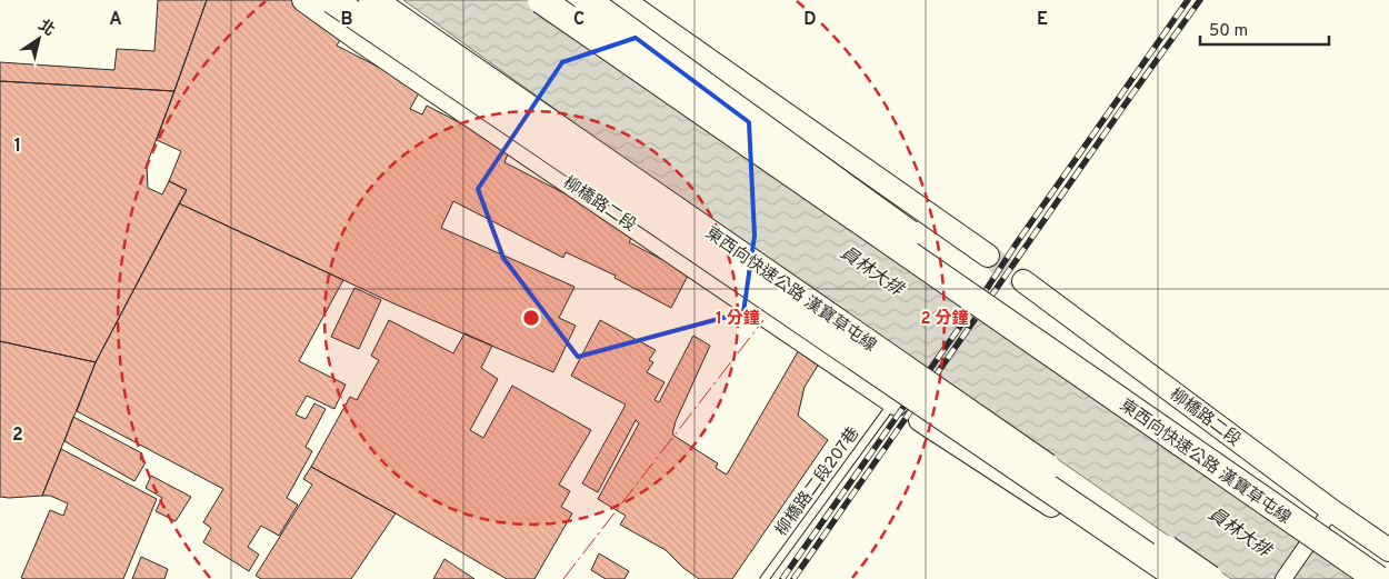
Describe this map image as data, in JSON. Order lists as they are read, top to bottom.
{
  "streets": {
    "highway": ["東西向快速公路 漢寶草屯線"],
    "main road": ["柳橋路二段"],
    "lane": ["柳橋路二段207巷"]
  },
  "crossings": [
    ["柳橋路二段", "柳橋路二段207巷"]
  ],
  "water": ["員林大排"],
  "scale_bar": "50 m",
  "north": "top right",
  "grid": {
    "columns": [
      "A",
      "B",
      "C",
      "D",
      "E"
    ],
    "rows": ["1", "2"]
  },
  "rings": ["1 分鐘", "2 分鐘"]
}
